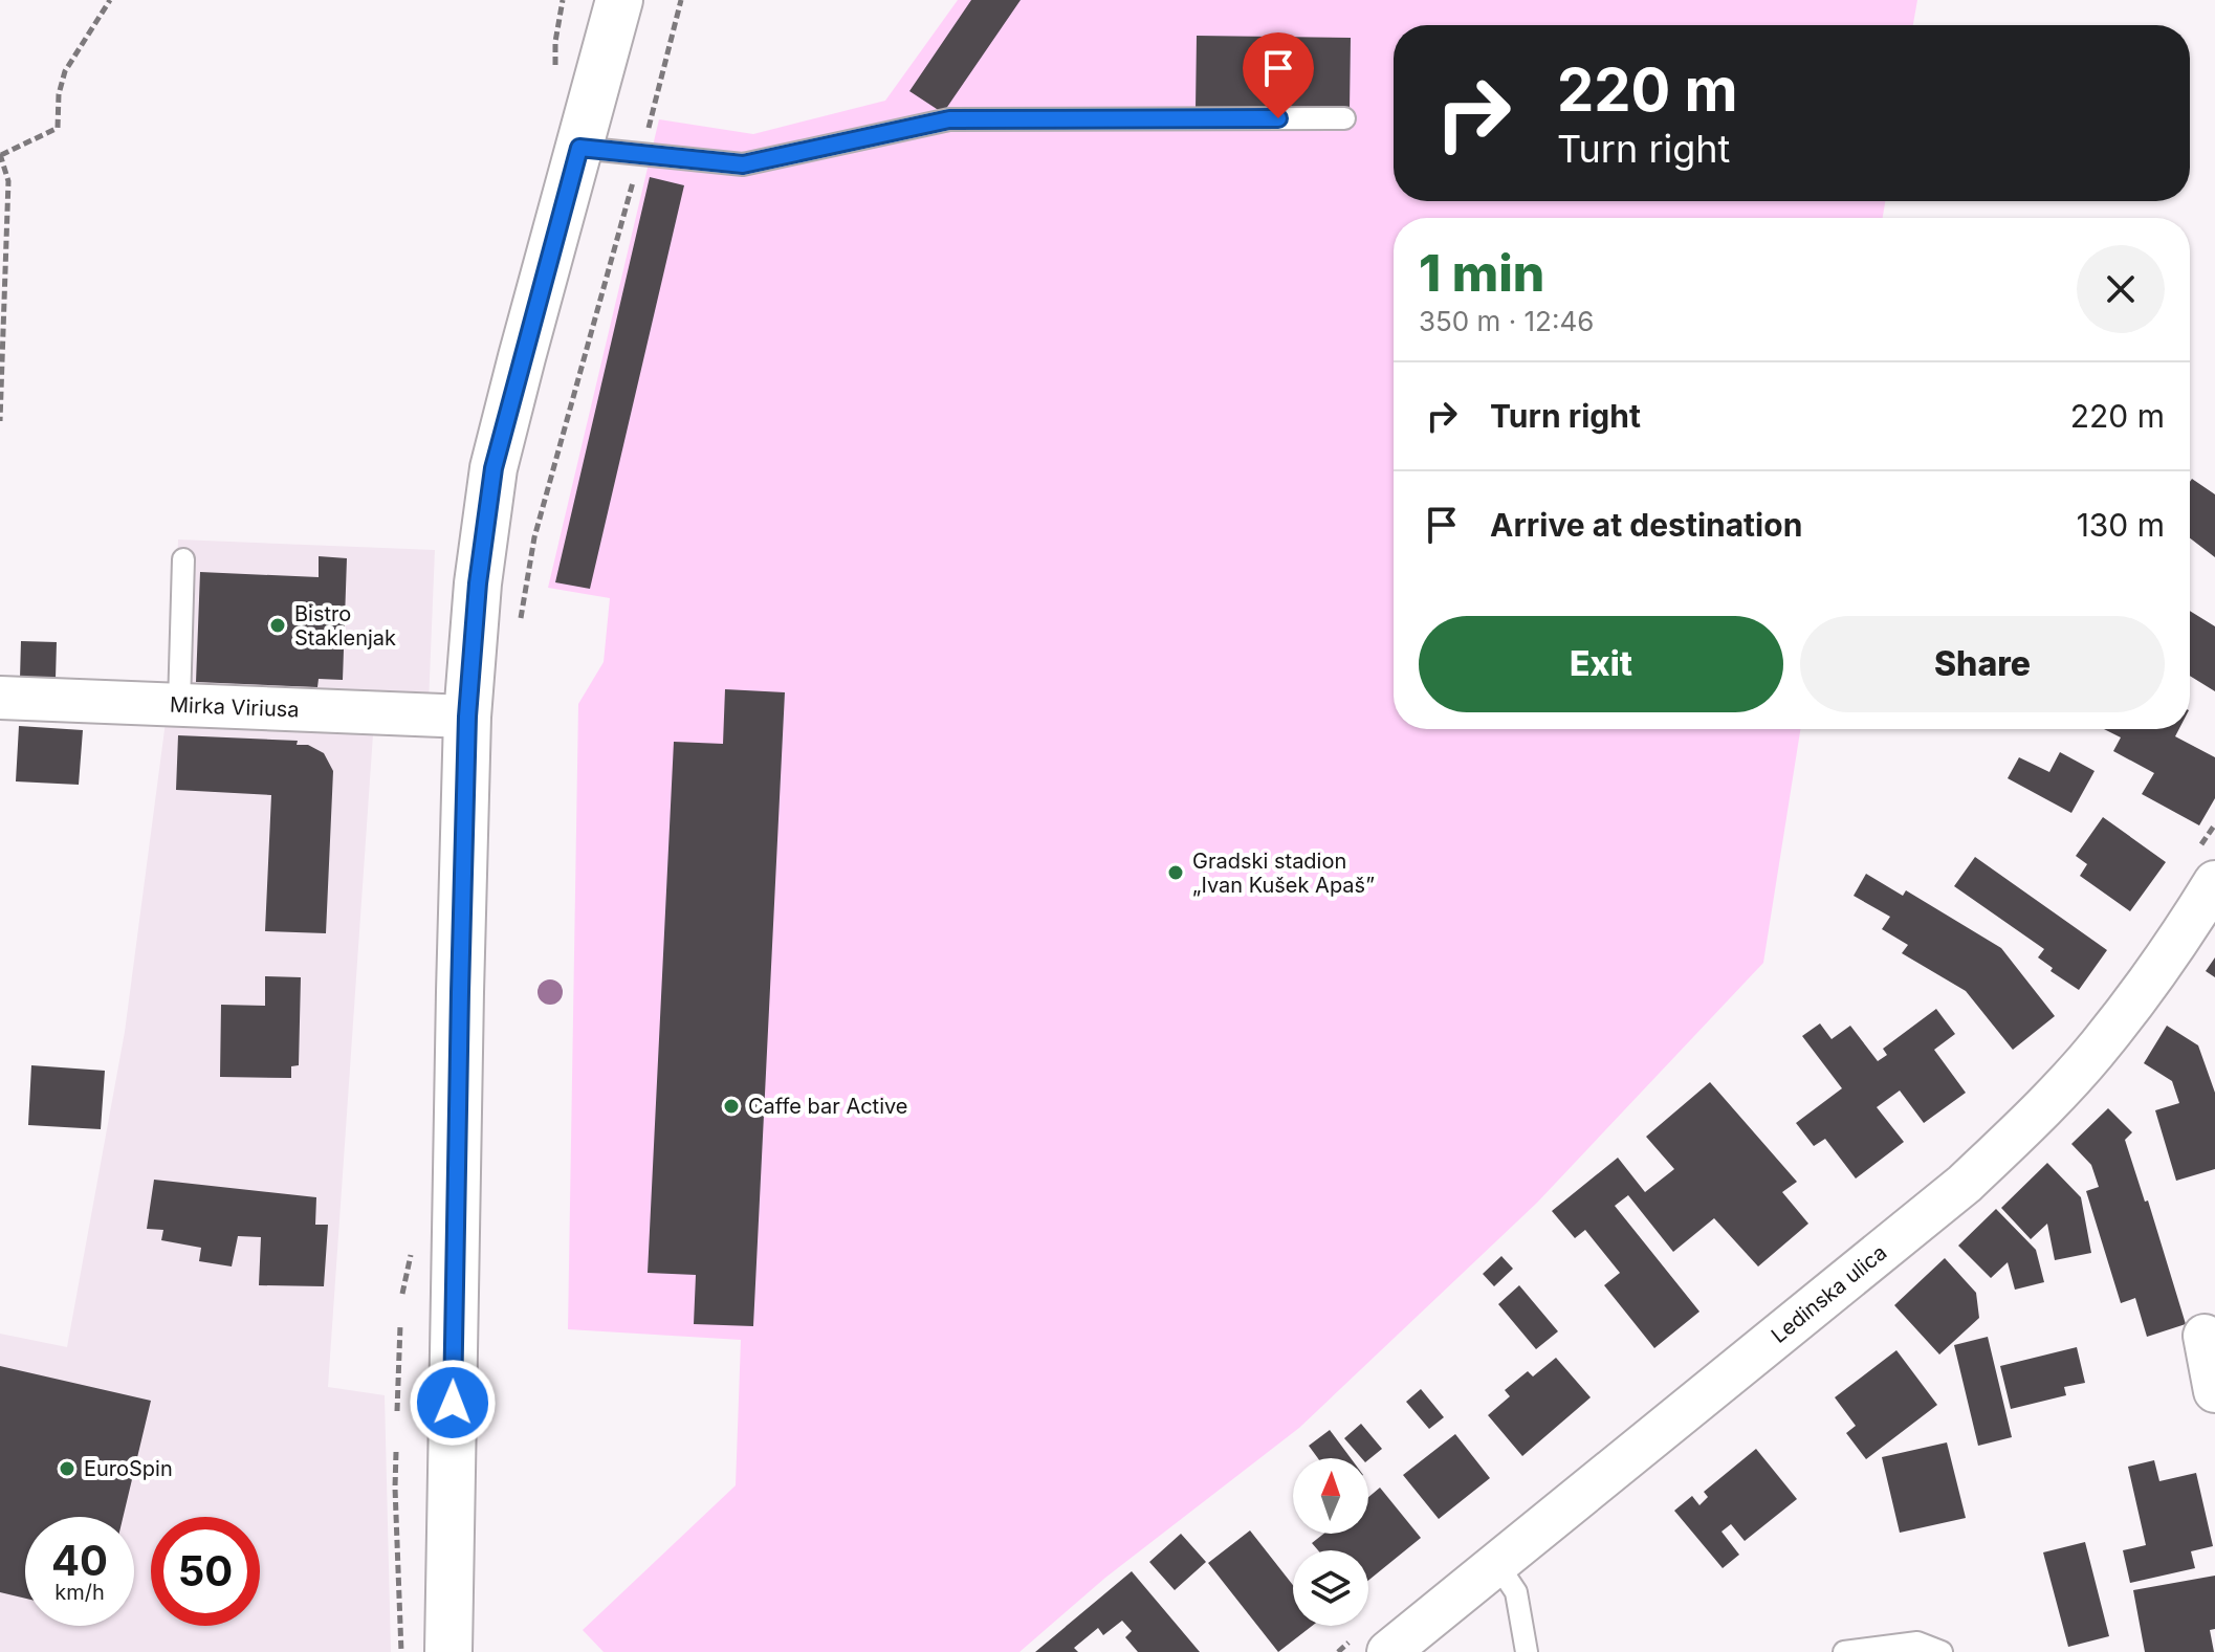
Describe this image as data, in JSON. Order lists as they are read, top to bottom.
{
  "streets": {
    "street": ["Mirka Viriusa", "Ledinska ulica"]
  },
  "places": [
    "Bistro Staklenjak",
    "Gradski stadion „Ivan Kušek Apaš”",
    "Caffe bar Active",
    "EuroSpin"
  ],
  "north": "top",
  "page": {
    "turn": ["220 m", "Turn right"],
    "heading": ["1 min", "350 m · 12:46"],
    "list": [
      {
        "name": "Turn right",
        "value": "220 m"
      },
      {
        "name": "Arrive at destination",
        "value": "130 m"
      }
    ],
    "buttons": ["Exit", "Share"],
    "speed": "40 km/h",
    "limit": "50"
  }
}
